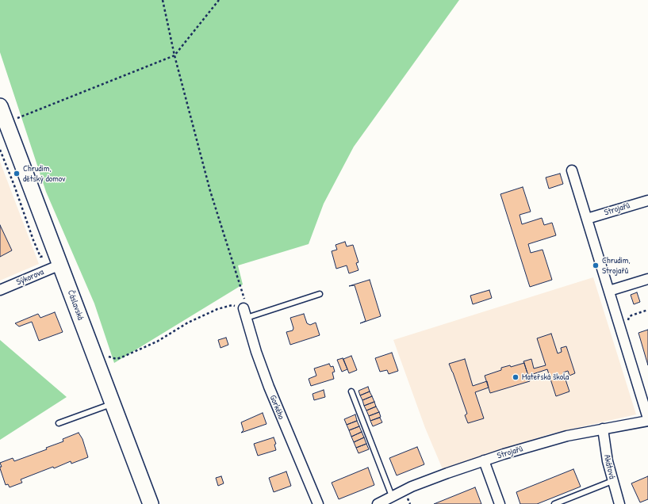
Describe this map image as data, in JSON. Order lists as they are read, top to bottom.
{
  "streets": {
    "main road": ["Čáslavská"],
    "street": [
      "Strojařů",
      "Sýkorova",
      "Gorkého",
      "Akátová"
    ]
  },
  "crossings": [
    ["Strojařů", "Akátová"],
    ["Sýkorova", "Čáslavská"]
  ],
  "places": ["Chrudim, dětský domov", "Chrudim, Strojařů", "Mateřská škola"]
}
